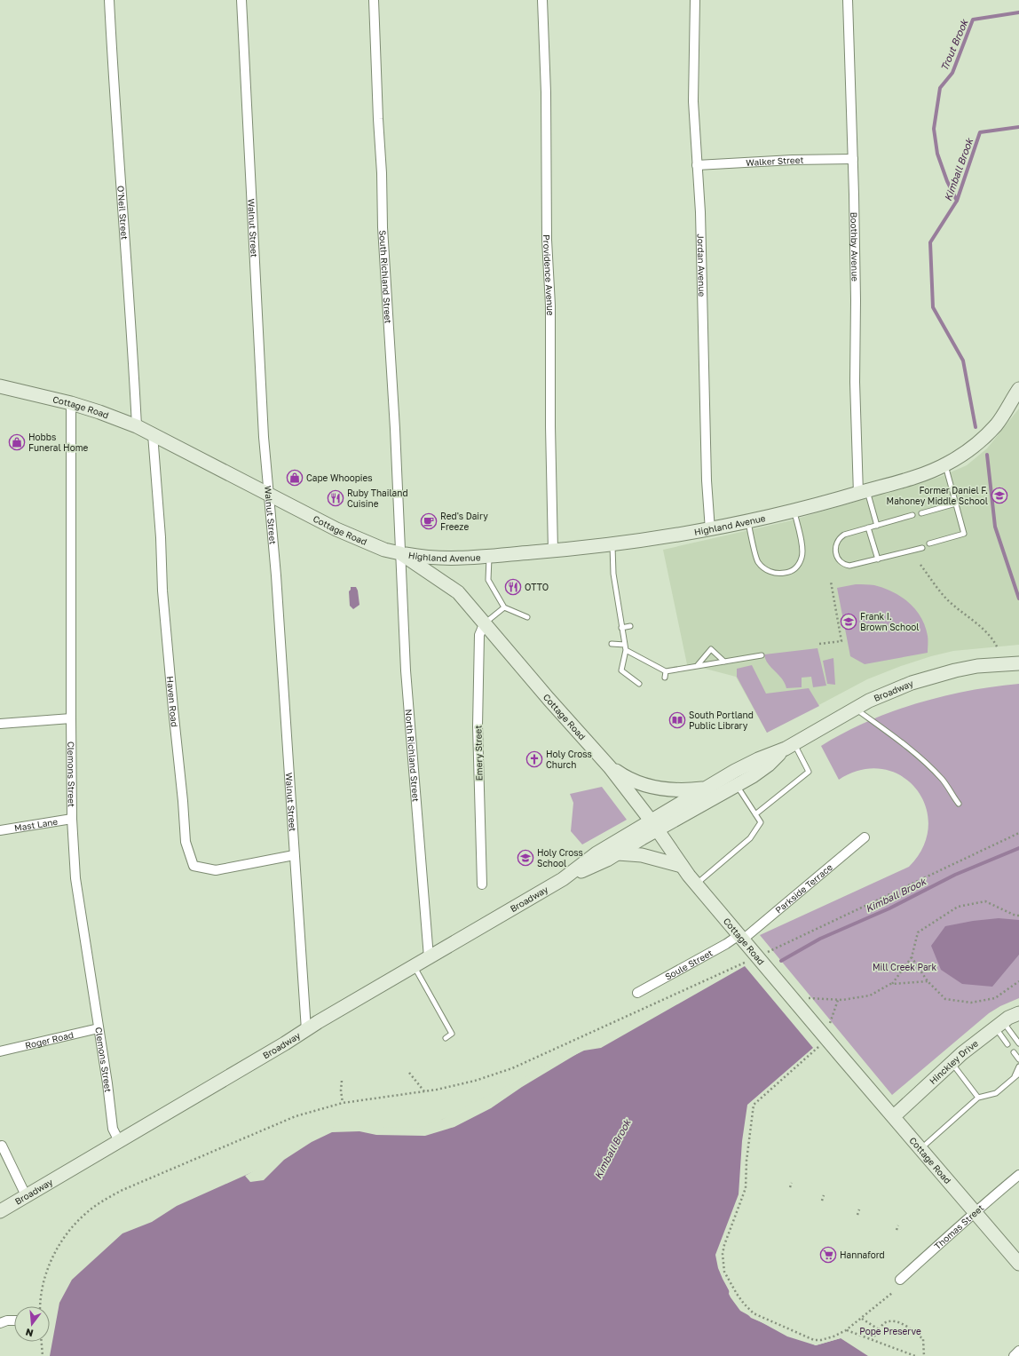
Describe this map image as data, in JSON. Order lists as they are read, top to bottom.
{
  "streets": {
    "street": [
      "Walker Street",
      "O'Neil Street",
      "Walnut Street",
      "Boothby Avenue",
      "Jordan Avenue",
      "Providence Avenue",
      "South Richland Street",
      "Cottage Road",
      "Highland Avenue",
      "Broadway",
      "Haven Road",
      "Emery Street",
      "North Richland Street",
      "Clemons Street",
      "Mast Lane",
      "Parkside Terrace",
      "Soule Street",
      "Roger Road",
      "Hinckley Drive",
      "Thomas Street"
    ]
  },
  "crossings": [
    ["Walker Street", "Boothby Avenue"],
    ["Walker Street", "Jordan Avenue"],
    ["O'Neil Street", "Cottage Road"],
    ["Walnut Street", "Cottage Road"],
    ["Walnut Street", "Broadway"],
    ["Walnut Street", "Haven Road"],
    ["Boothby Avenue", "Highland Avenue"],
    ["Jordan Avenue", "Highland Avenue"],
    ["Providence Avenue", "Highland Avenue"],
    ["South Richland Street", "Cottage Road"],
    ["South Richland Street", "Highland Avenue"],
    ["South Richland Street", "North Richland Street"],
    ["Cottage Road", "Highland Avenue"],
    ["Cottage Road", "Broadway"],
    ["Cottage Road", "Haven Road"],
    ["Cottage Road", "Emery Street"],
    ["Cottage Road", "North Richland Street"],
    ["Cottage Road", "Clemons Street"],
    ["Cottage Road", "Parkside Terrace"],
    ["Cottage Road", "Soule Street"],
    ["Cottage Road", "Hinckley Drive"],
    ["Cottage Road", "Thomas Street"],
    ["Highland Avenue", "North Richland Street"],
    ["Broadway", "North Richland Street"],
    ["Broadway", "Clemons Street"],
    ["Clemons Street", "Mast Lane"],
    ["Clemons Street", "Roger Road"],
    ["Parkside Terrace", "Soule Street"]
  ],
  "water": ["Trout Brook", "Kimball Brook"],
  "parks": ["Mill Creek Park", "Pope Preserve"],
  "places": {
    "shop": ["Hobbs Funeral Home", "Cape Whoopies"],
    "school or university": ["Former Daniel F. Mahoney Middle School", "Frank I. Brown School", "Holy Cross School"],
    "restaurant": ["Ruby Thailand Cuisine", "OTTO"],
    "cafe": ["Red's Dairy Freeze"],
    "library": ["South Portland Public Library"],
    "church": ["Holy Cross Church"],
    "supermarket": ["Hannaford"]
  },
  "north": "bottom"
}
